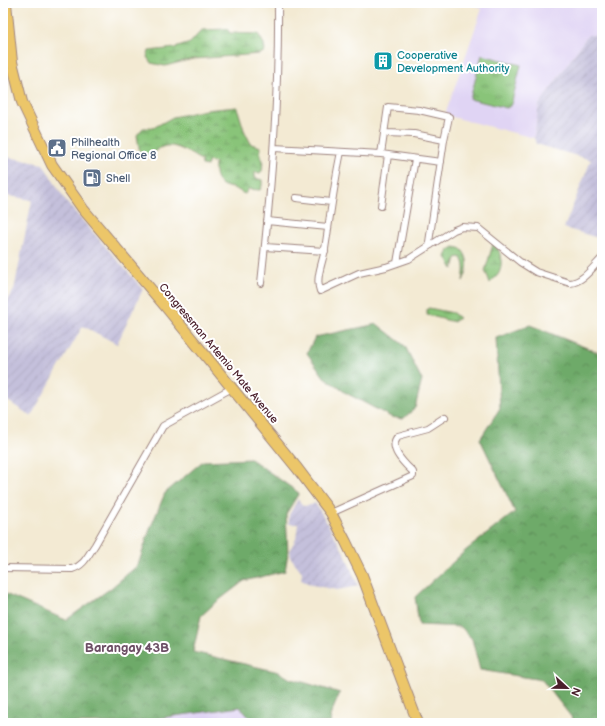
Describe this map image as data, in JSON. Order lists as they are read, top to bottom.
{
  "streets": {
    "main road": ["Congressman Artemio Mate Avenue"]
  },
  "districts": ["Barangay 43B"],
  "places": {
    "building": ["Cooperative Development Authority"],
    "public building": ["Philhealth Regional Office 8"],
    "fuel station": ["Shell"]
  },
  "north": "right"
}
